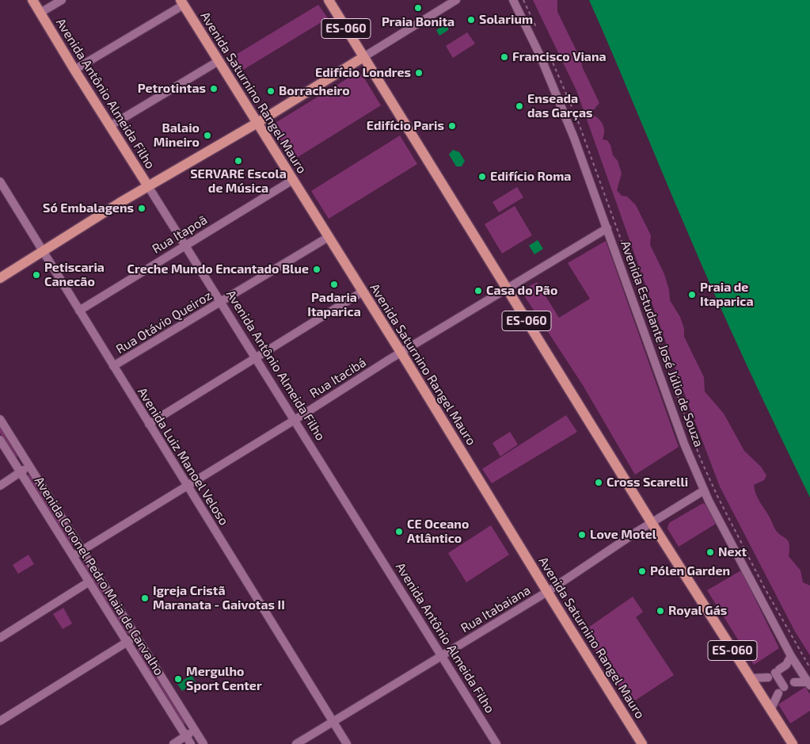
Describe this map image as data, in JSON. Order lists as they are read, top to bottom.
{
  "streets": {
    "main road": ["ES-060", "Avenida Saturnino Rangel Mauro", "Avenida Antônio Almeida Filho"],
    "street": [
      "Rua Itapoã",
      "Rua Otávio Queiroz",
      "Avenida Estudante José Júlio de Souza",
      "Rua Itacibá",
      "Avenida Luiz Manoel Veloso",
      "Avenida Coronel Pedro Maia de Carvalho",
      "Rua Itabaiana"
    ]
  },
  "crossings": [
    ["ES-060", "Rua Itacibá"],
    ["ES-060", "Rua Itabaiana"],
    ["Avenida Saturnino Rangel Mauro", "Rua Itapoã"],
    ["Avenida Saturnino Rangel Mauro", "Rua Otávio Queiroz"],
    ["Avenida Saturnino Rangel Mauro", "Rua Itacibá"],
    ["Avenida Saturnino Rangel Mauro", "Rua Itabaiana"],
    ["Avenida Antônio Almeida Filho", "Rua Itapoã"],
    ["Avenida Antônio Almeida Filho", "Rua Otávio Queiroz"],
    ["Avenida Antônio Almeida Filho", "Rua Itacibá"],
    ["Avenida Antônio Almeida Filho", "Rua Itabaiana"],
    ["Rua Itapoã", "Avenida Luiz Manoel Veloso"],
    ["Rua Otávio Queiroz", "Avenida Luiz Manoel Veloso"],
    ["Avenida Estudante José Júlio de Souza", "Rua Itacibá"],
    ["Avenida Estudante José Júlio de Souza", "Rua Itabaiana"],
    ["Rua Itacibá", "Avenida Luiz Manoel Veloso"],
    ["Rua Itacibá", "Avenida Coronel Pedro Maia de Carvalho"],
    ["Avenida Luiz Manoel Veloso", "Rua Itabaiana"]
  ],
  "places": [
    "Praia Bonita",
    "Solarium",
    "Francisco Viana",
    "Edifício Londres",
    "Petrotintas",
    "Borracheiro",
    "Enseada das Garças",
    "Edifício Paris",
    "Balaio Mineiro",
    "SERVARE Escola de Música",
    "Edifício Roma",
    "Só Embalagens",
    "Creche Mundo Encantado Blue",
    "Petiscaria Canecão",
    "Padaria Itaparica",
    "Casa do Pão",
    "Praia de Itaparica",
    "Cross Scarelli",
    "CE Oceano Atlântico",
    "Love Motel",
    "Next",
    "Pólen Garden",
    "Igreja Cristã Maranata - Gaivotas II",
    "Royal Gás",
    "Mergulho Sport Center"
  ]
}
